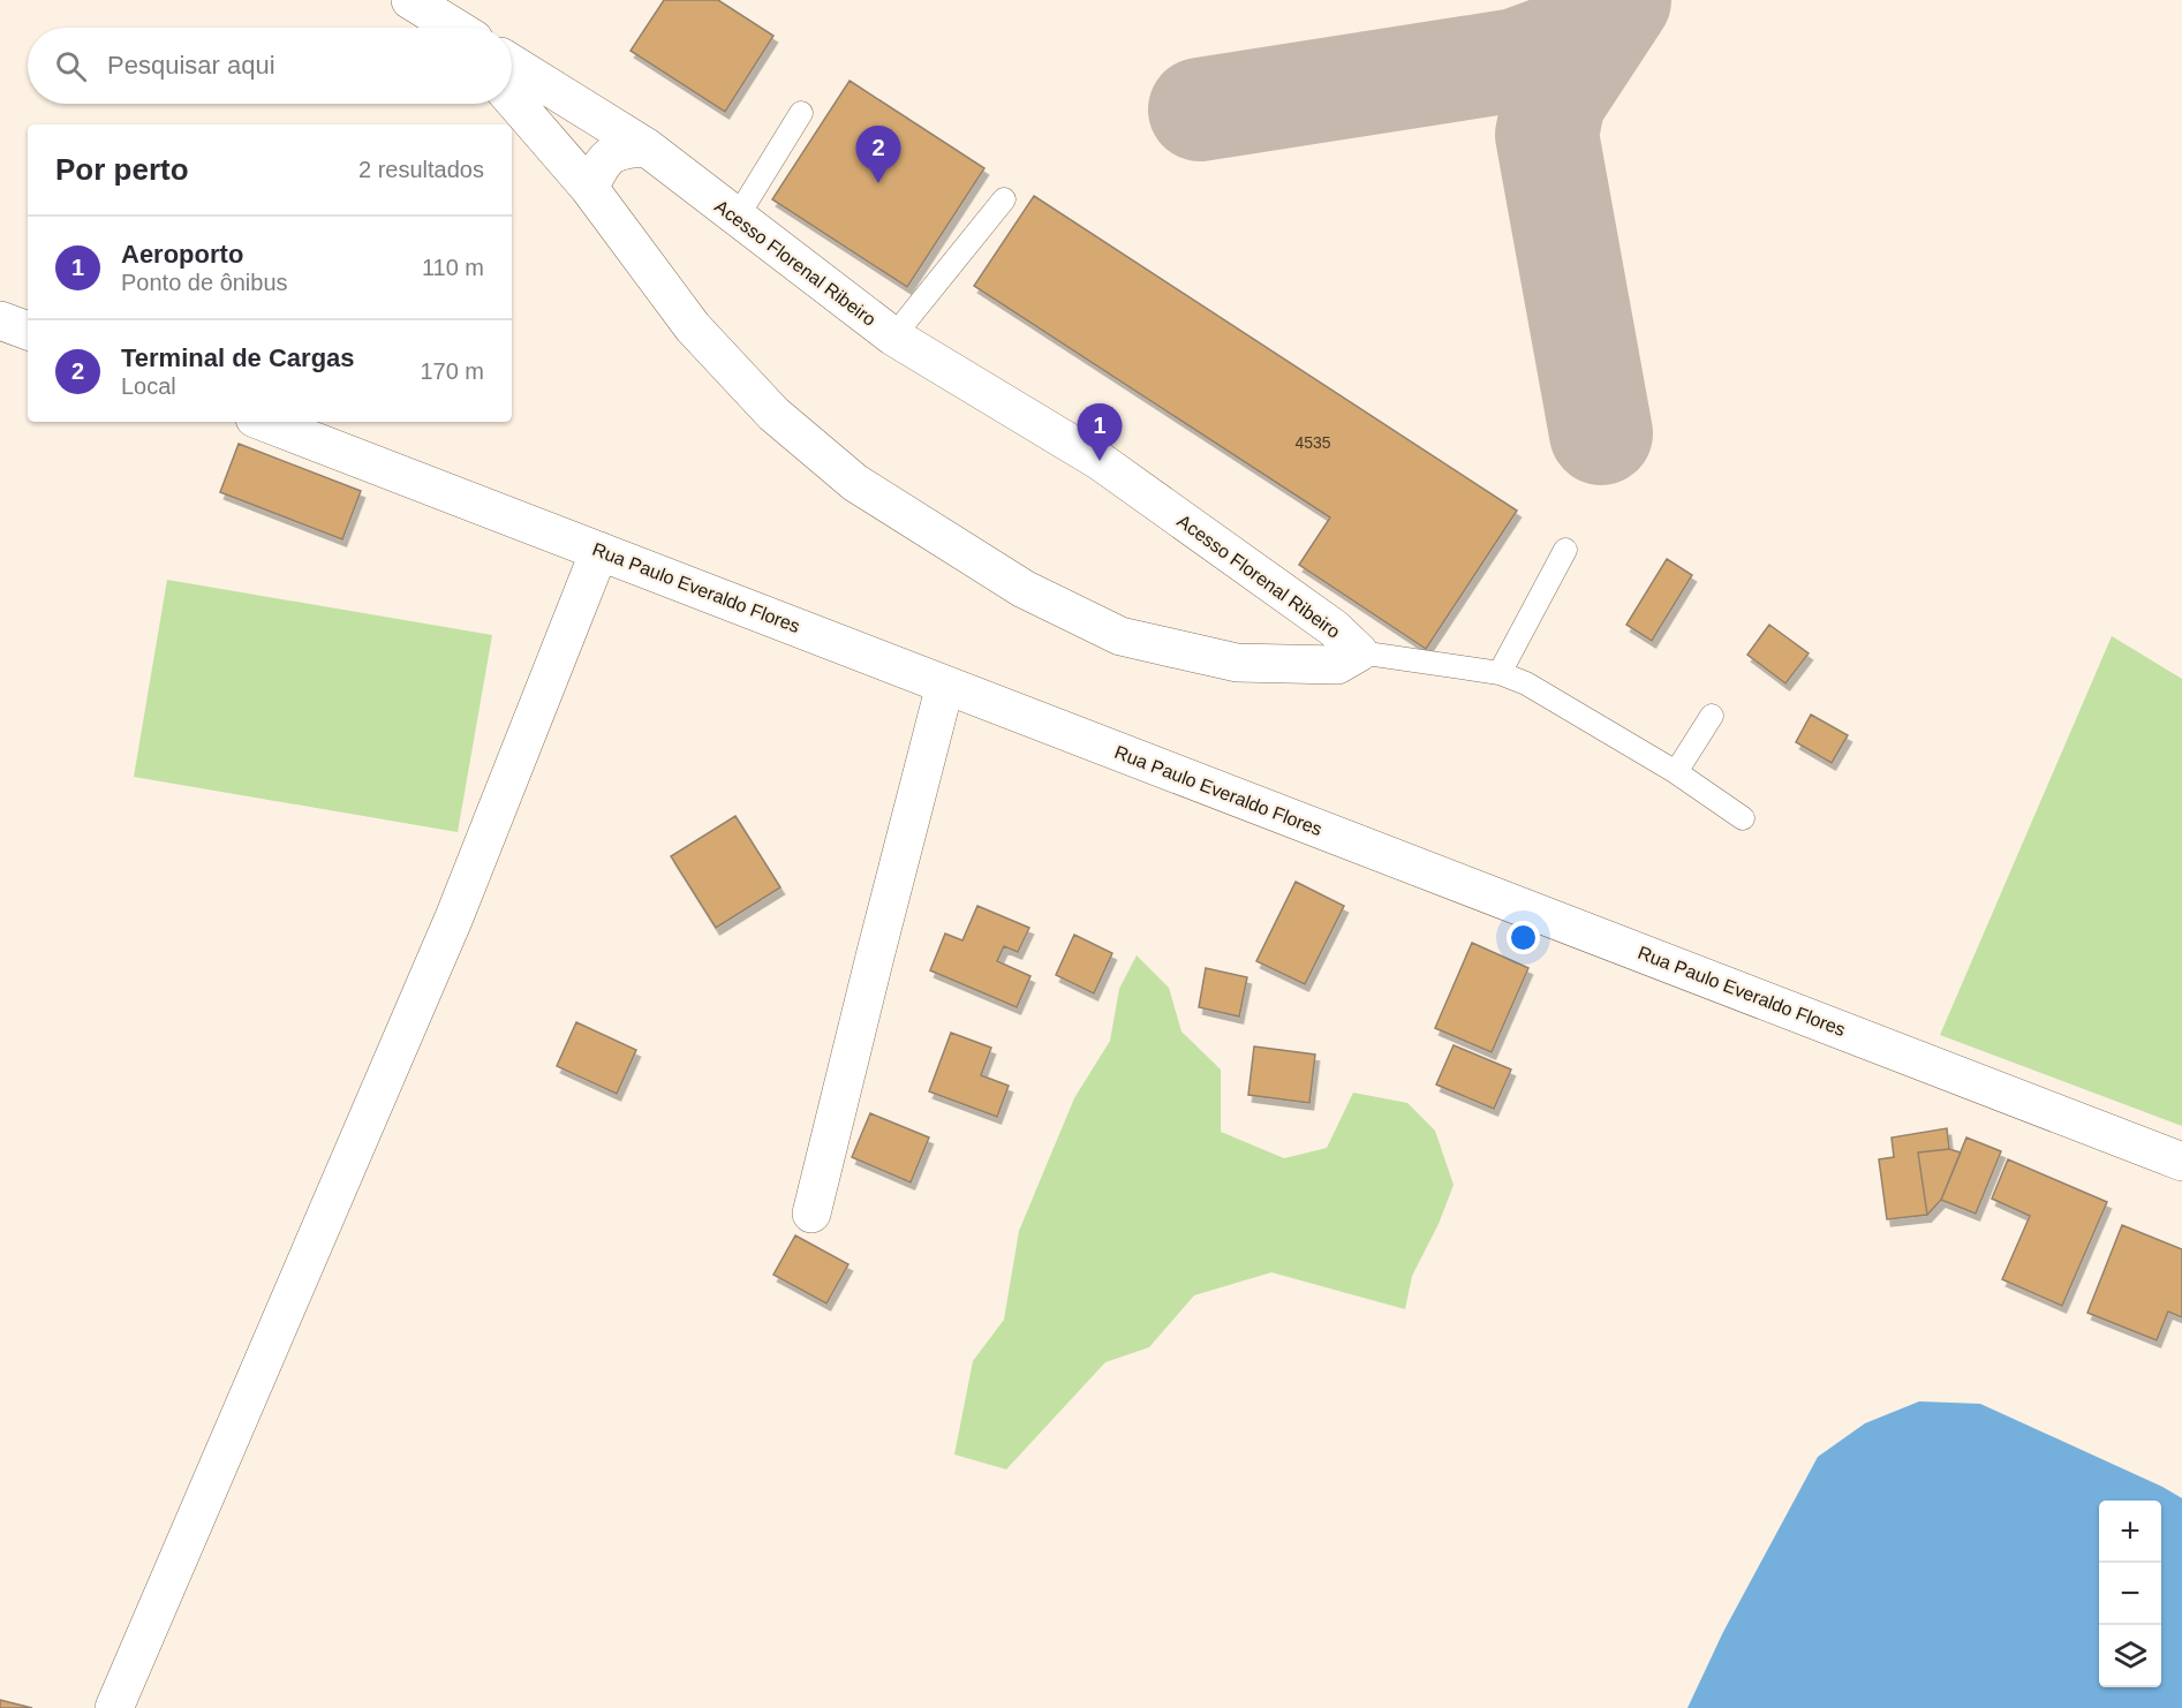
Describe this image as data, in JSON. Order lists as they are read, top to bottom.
{
  "streets": {
    "street": ["Acesso Florenal Ribeiro", "Rua Paulo Everaldo Flores"]
  },
  "house_numbers": ["4535"],
  "page": {
    "search": "Pesquisar aqui",
    "heading": ["Por perto", "2 resultados"],
    "pins": ["2", "1"],
    "list": [
      {
        "mark": "1",
        "name": "Aeroporto",
        "note": "Ponto de ônibus",
        "value": "110 m"
      },
      {
        "mark": "2",
        "name": "Terminal de Cargas",
        "note": "Local",
        "value": "170 m"
      }
    ],
    "map_buttons": ["+", "−"]
  }
}
